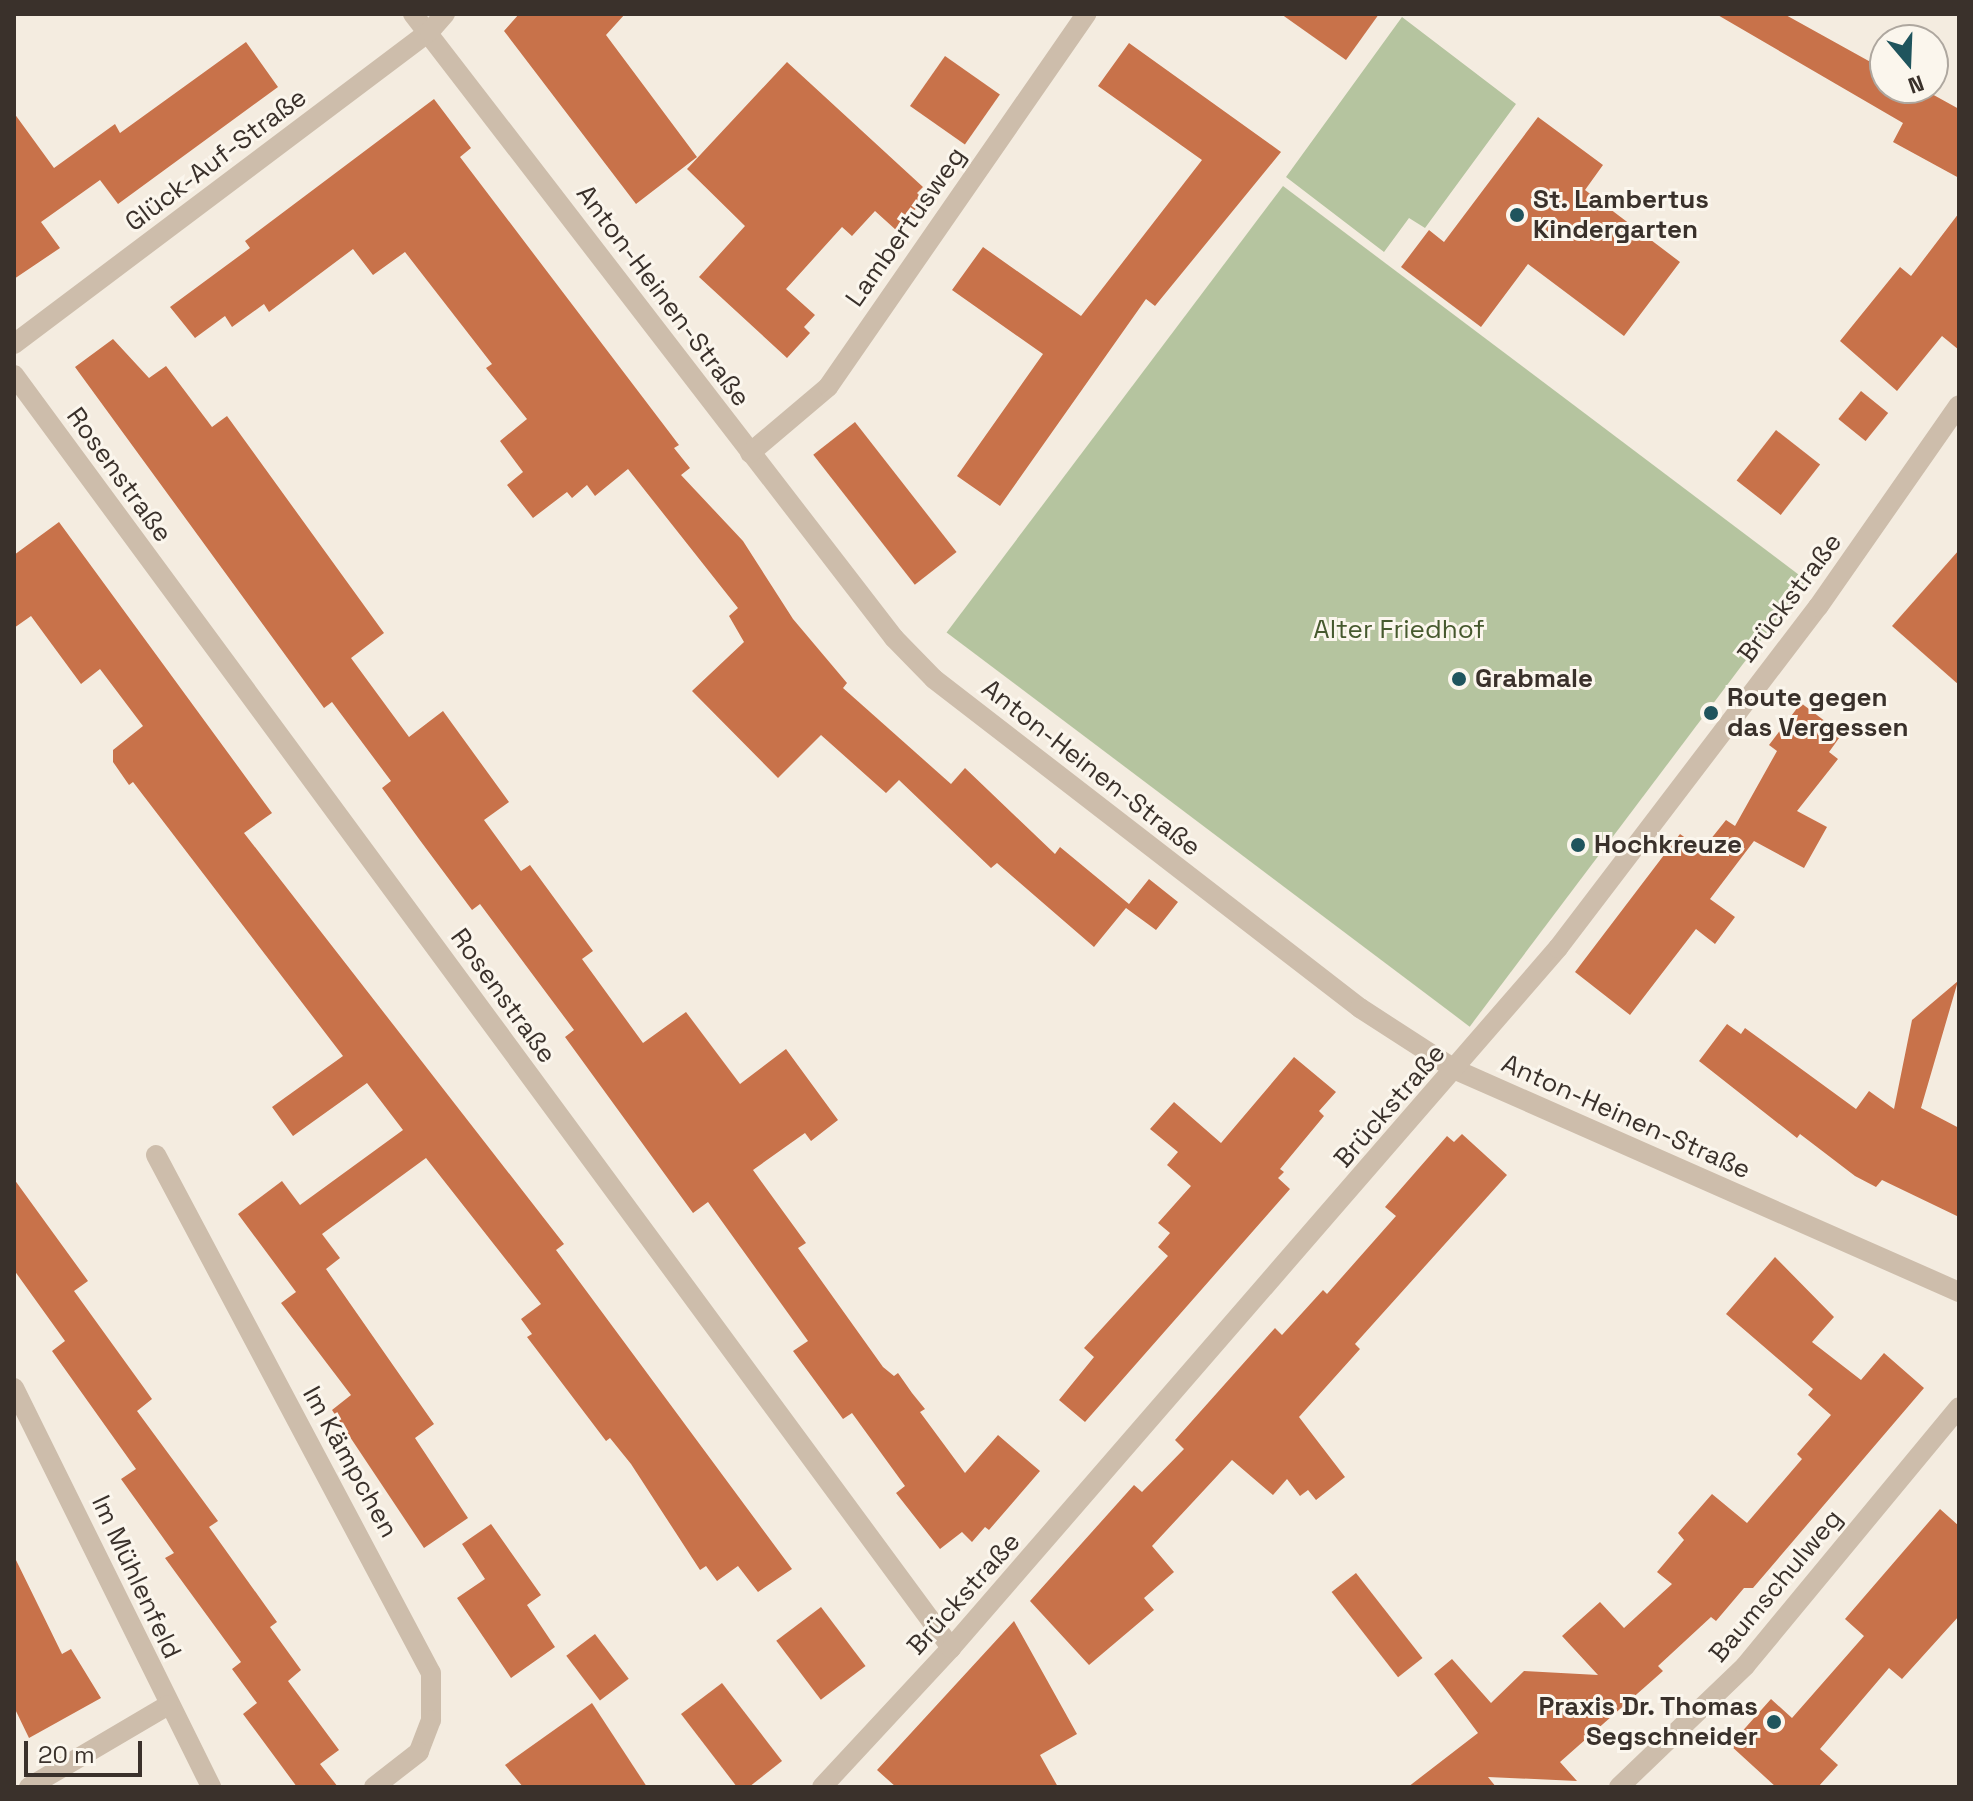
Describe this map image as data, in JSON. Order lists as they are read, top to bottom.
{
  "streets": {
    "street": [
      "Glück-Auf-Straße",
      "Lambertusweg",
      "Anton-Heinen-Straße",
      "Rosenstraße",
      "Brückstraße",
      "Im Kämpchen",
      "Im Mühlenfeld",
      "Baumschulweg"
    ]
  },
  "crossings": [
    ["Glück-Auf-Straße", "Anton-Heinen-Straße"],
    ["Lambertusweg", "Anton-Heinen-Straße"],
    ["Anton-Heinen-Straße", "Brückstraße"],
    ["Rosenstraße", "Brückstraße"]
  ],
  "parks": ["Alter Friedhof"],
  "places": [
    "St. Lambertus Kindergarten",
    "Grabmale",
    "Route gegen das Vergessen",
    "Hochkreuze",
    "Praxis Dr. Thomas Segschneider"
  ],
  "scale_bar": "20 m",
  "north": "bottom"
}
